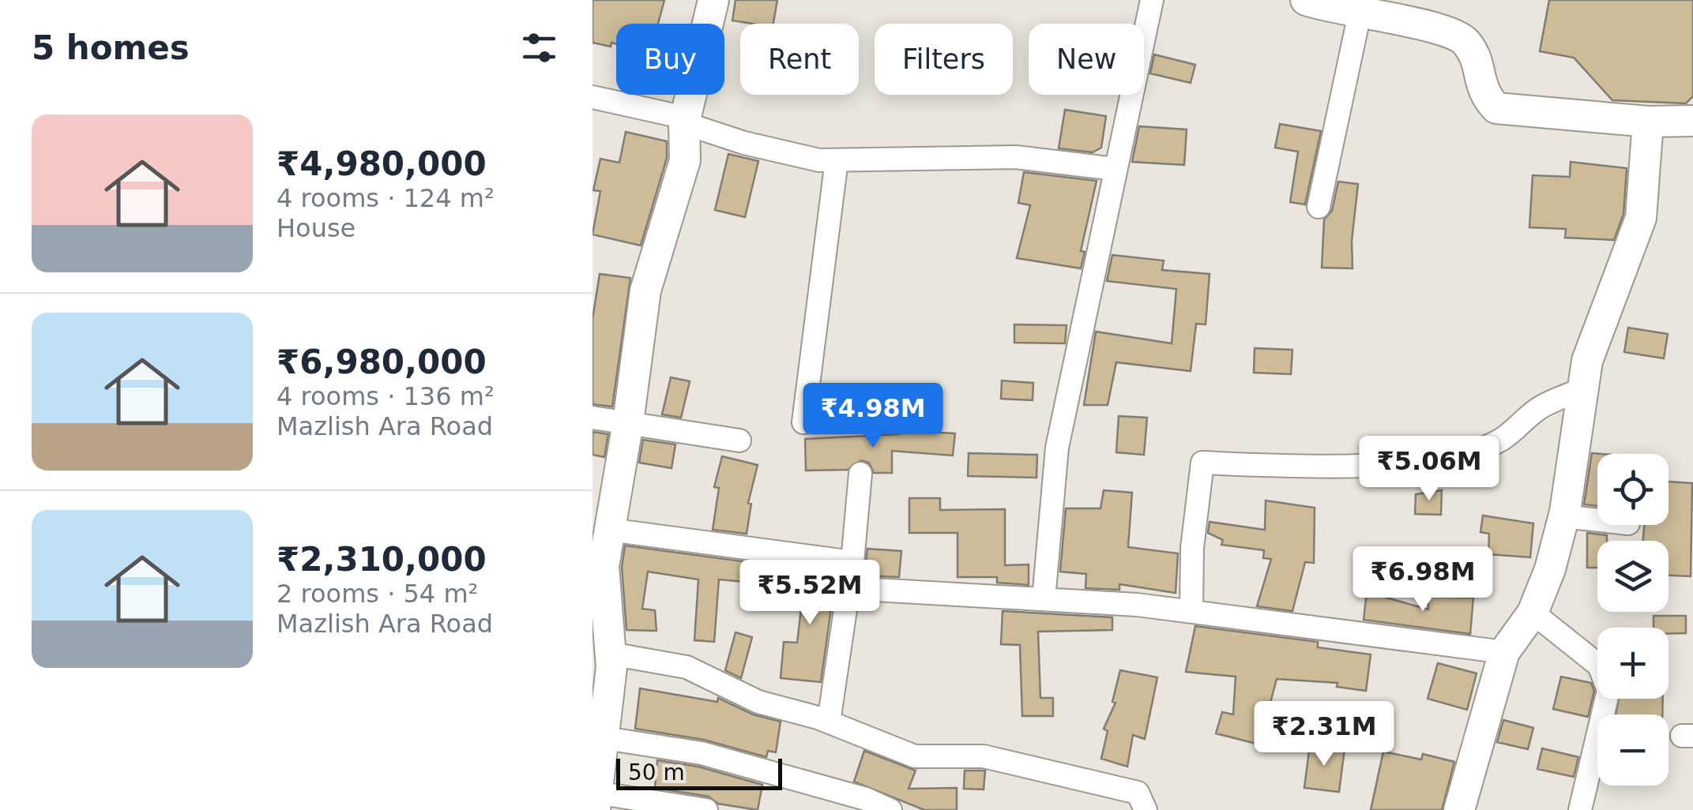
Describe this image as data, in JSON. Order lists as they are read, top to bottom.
{
  "scale_bar": "50 m",
  "page": {
    "heading": "5 homes",
    "chip": [
      "Buy",
      "Rent",
      "Filters",
      "New"
    ],
    "list": [
      {
        "name": "₹4,980,000",
        "note": "4 rooms · 124 m² · House"
      },
      {
        "name": "₹6,980,000",
        "note": "4 rooms · 136 m² · Mazlish Ara Road"
      },
      {
        "name": "₹2,310,000",
        "note": "2 rooms · 54 m² · Mazlish Ara Road"
      }
    ],
    "price": [
      "₹4.98M",
      "₹5.06M",
      "₹6.98M",
      "₹5.52M",
      "₹2.31M"
    ],
    "map_buttons": ["+", "−"],
    "scale": "50 m"
  }
}
